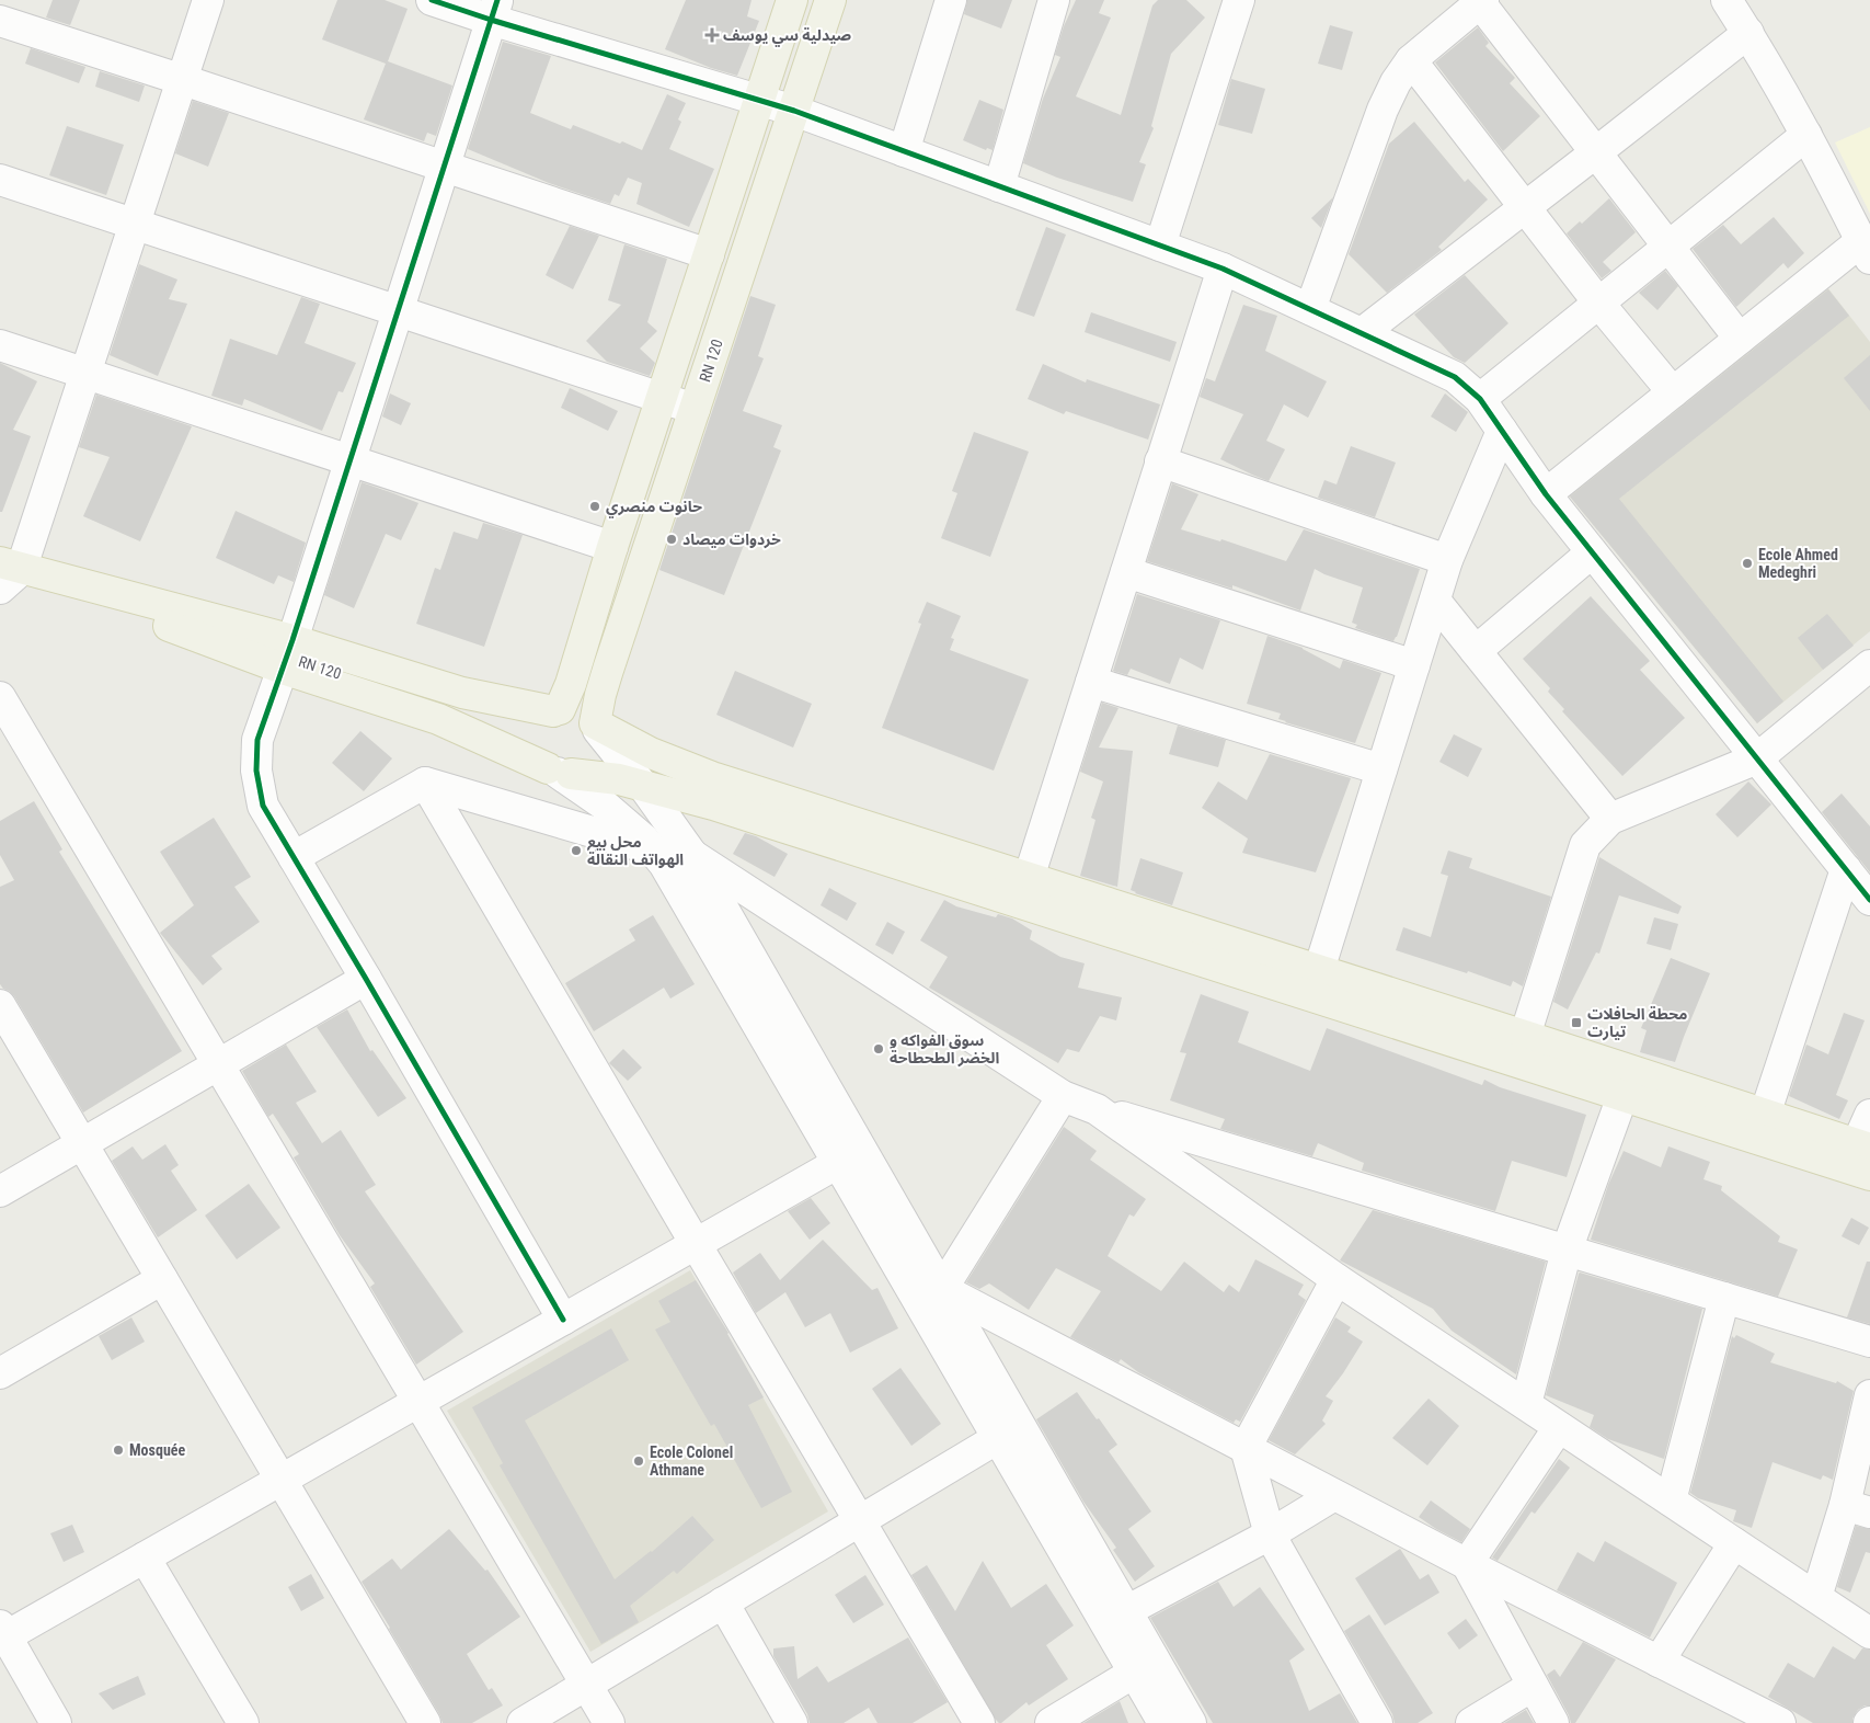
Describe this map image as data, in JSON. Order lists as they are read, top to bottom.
{
  "streets": {
    "main road": ["RN 120"]
  },
  "places": {
    "health": ["صيدلية سي يوسف"],
    "other": [
      "حانوت منصري",
      "خردوات ميصاد",
      "Ecole Ahmed Medeghri",
      "محل بيع الهواتف النقالة",
      "سوق الفواكه و الخضر الطحطاحة",
      "Mosquée",
      "Ecole Colonel Athmane"
    ],
    "transit": ["محطة الحافلات تيارت"]
  }
}
